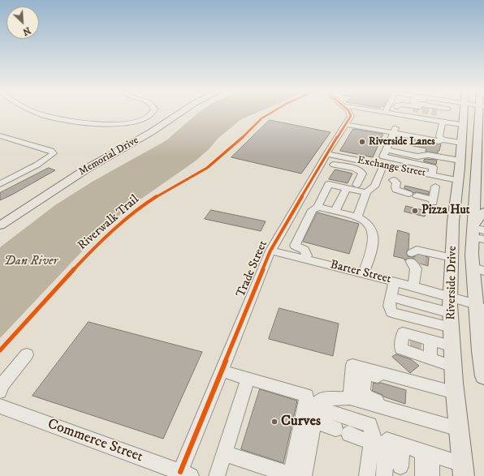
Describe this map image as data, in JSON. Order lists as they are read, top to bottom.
{
  "streets": {
    "main road": ["Memorial Drive", "Riverside Drive"],
    "street": [
      "Exchange Street",
      "Trade Street",
      "Barter Street",
      "Commerce Street"
    ],
    "cycle path": ["Riverwalk Trail"]
  },
  "crossings": [
    ["Exchange Street", "Trade Street"],
    ["Exchange Street", "Riverside Drive"],
    ["Trade Street", "Barter Street"],
    ["Trade Street", "Commerce Street"],
    ["Barter Street", "Riverside Drive"]
  ],
  "water": ["Dan River"],
  "places": ["Riverside Lanes", "Pizza Hut", "Curves"],
  "north": "bottom right"
}
